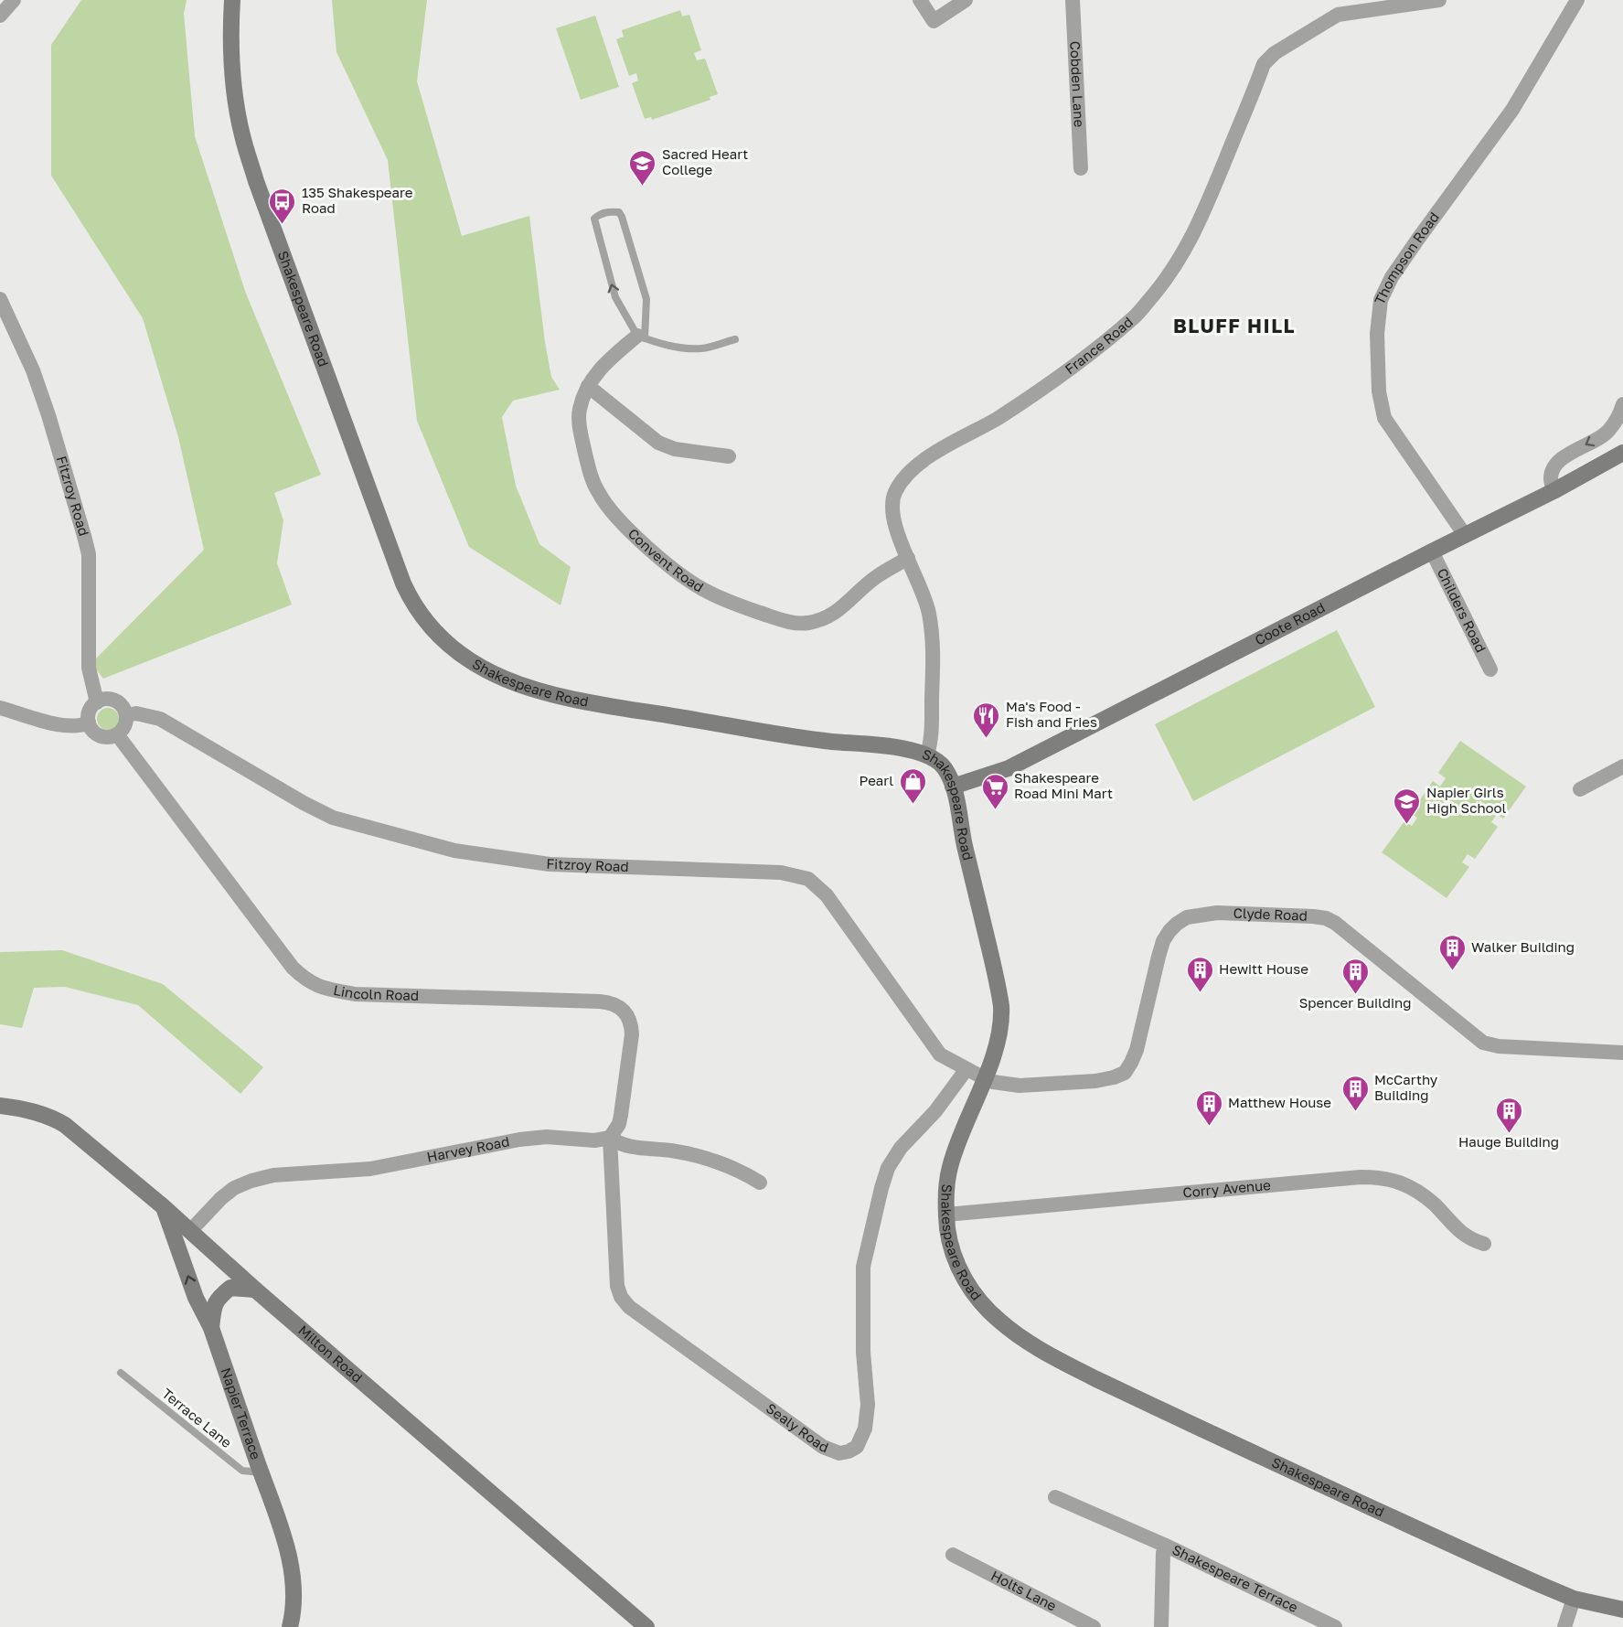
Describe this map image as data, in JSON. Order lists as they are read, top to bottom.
{
  "streets": {
    "street": [
      "Cobden Lane",
      "Thompson Road",
      "Shakespeare Road",
      "France Road",
      "Fitzroy Road",
      "Convent Road",
      "Childers Road",
      "Coote Road",
      "Clyde Road",
      "Lincoln Road",
      "Harvey Road",
      "Corry Avenue",
      "Milton Road",
      "Napier Terrace",
      "Sealy Road",
      "Shakespeare Terrace",
      "Holts Lane"
    ],
    "lane": ["Terrace Lane"]
  },
  "crossings": [
    ["Thompson Road", "Coote Road"],
    ["Shakespeare Road", "France Road"],
    ["Shakespeare Road", "Fitzroy Road"],
    ["Shakespeare Road", "Coote Road"],
    ["Shakespeare Road", "Clyde Road"],
    ["Shakespeare Road", "Corry Avenue"],
    ["France Road", "Convent Road"],
    ["Fitzroy Road", "Clyde Road"],
    ["Fitzroy Road", "Lincoln Road"],
    ["Fitzroy Road", "Sealy Road"],
    ["Childers Road", "Coote Road"],
    ["Lincoln Road", "Harvey Road"],
    ["Lincoln Road", "Sealy Road"],
    ["Harvey Road", "Milton Road"],
    ["Harvey Road", "Sealy Road"],
    ["Milton Road", "Napier Terrace"],
    ["Napier Terrace", "Terrace Lane"]
  ],
  "districts": ["BLUFF HILL"],
  "places": {
    "school or university": ["Sacred Heart College", "Napier Girls High School"],
    "bus stop": ["135 Shakespeare Road"],
    "restaurant": ["Ma's Food - Fish and Fries"],
    "shop": ["Pearl"],
    "supermarket": ["Shakespeare Road Mini Mart"],
    "building": [
      "Walker Building",
      "Hewitt House",
      "Spencer Building",
      "McCarthy Building",
      "Matthew House",
      "Hauge Building"
    ]
  }
}
